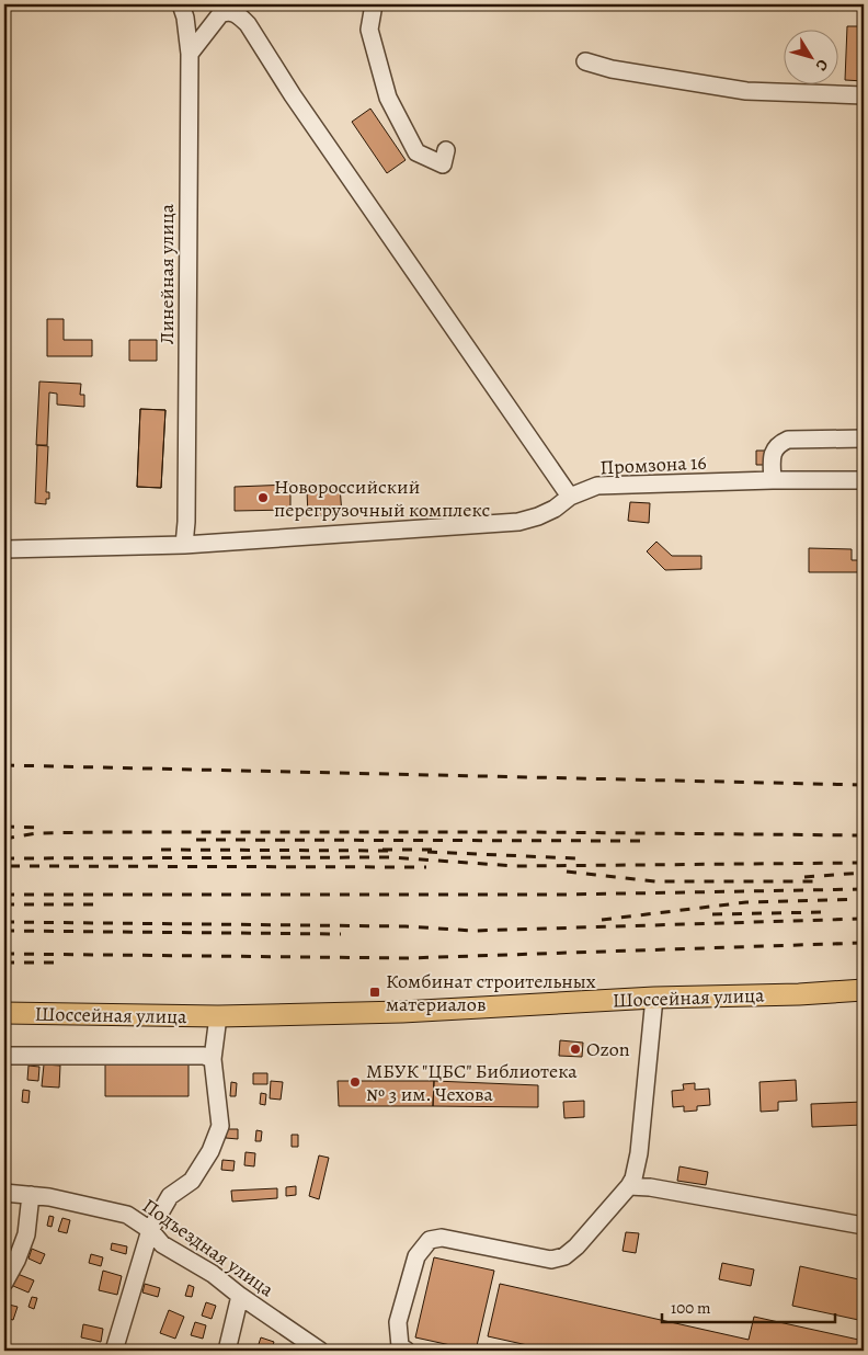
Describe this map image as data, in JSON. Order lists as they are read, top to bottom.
{
  "streets": {
    "main road": ["Шоссейная улица"],
    "street": ["Линейная улица", "Промзона 16", "Подъездная улица"]
  },
  "crossings": [
    ["Линейная улица", "Промзона 16"]
  ],
  "places": {
    "other": ["Новороссийский перегрузочный комплекс", "Ozon", "МБУК \"ЦБС\" Библиотека № 3 им. Чехова"],
    "transit": ["Комбинат строительных материалов"]
  },
  "scale_bar": "100 m",
  "north": "bottom right"
}
